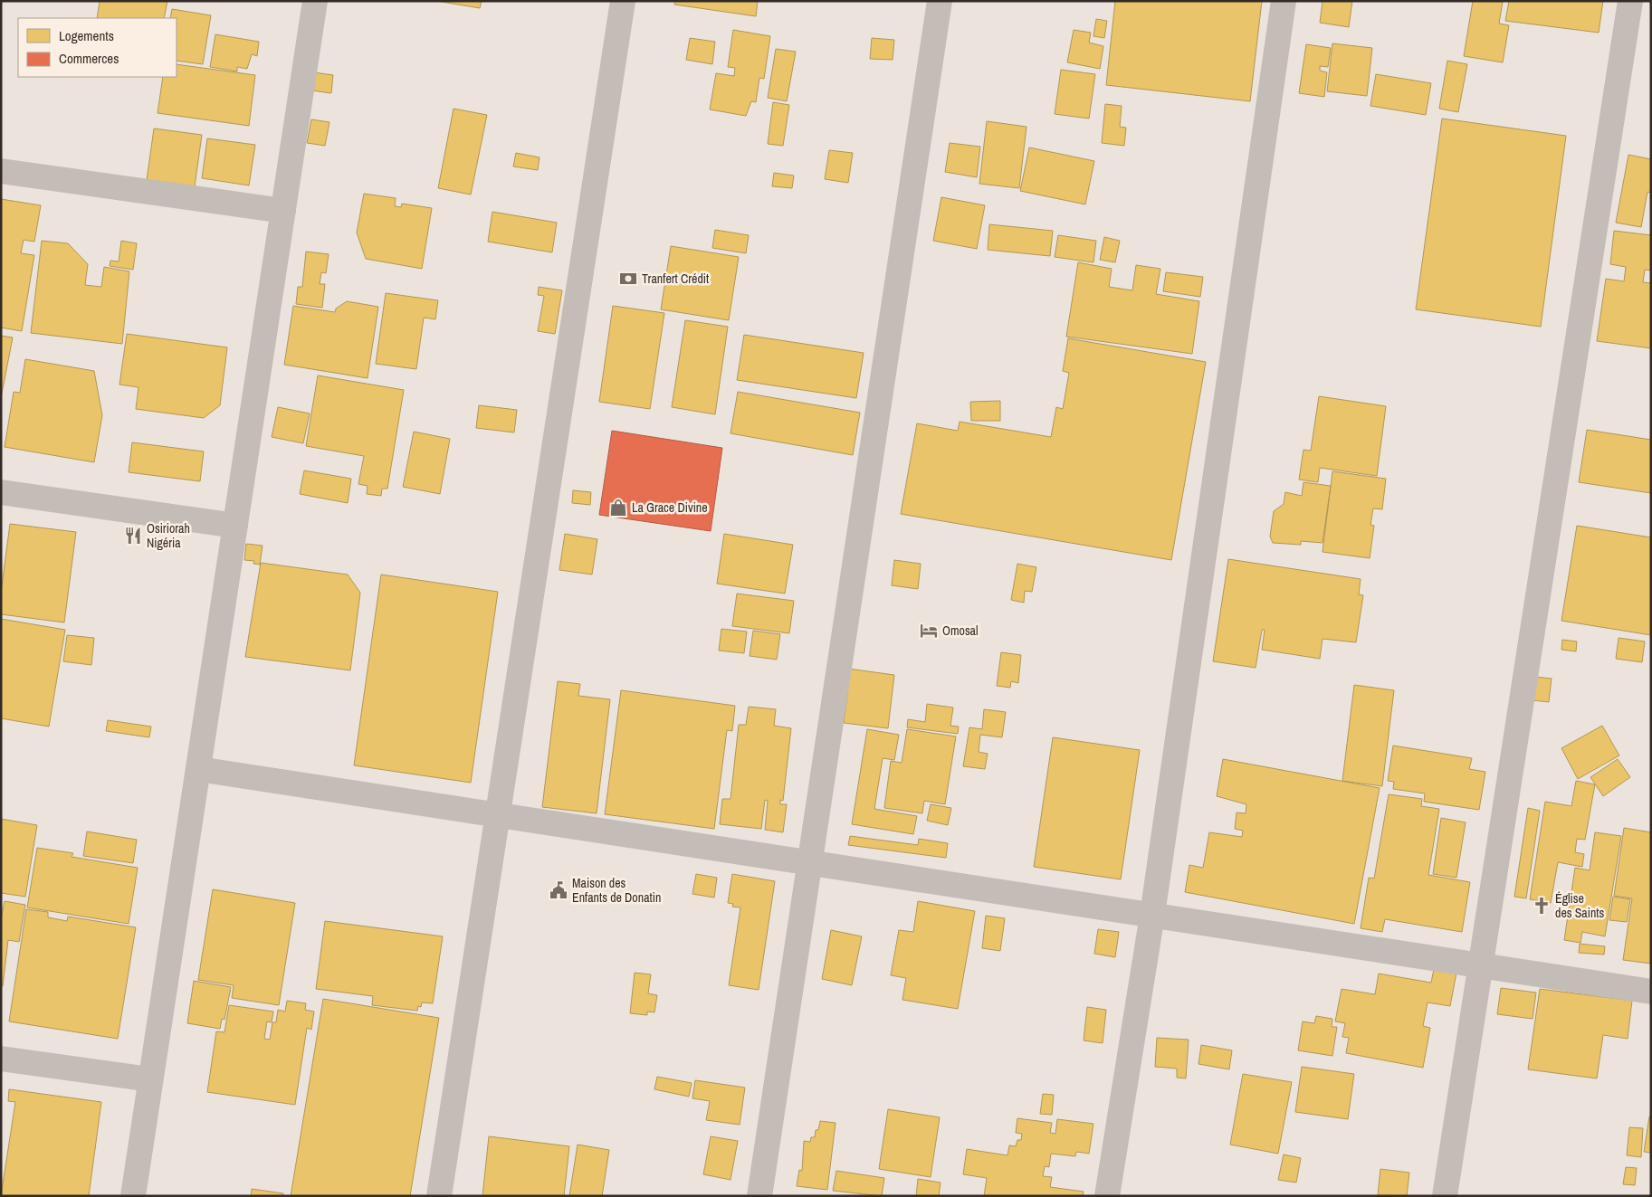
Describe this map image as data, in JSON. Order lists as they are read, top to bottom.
{
  "places": {
    "bank": ["Tranfert Crédit"],
    "shop": ["La Grace Divine"],
    "restaurant": ["Osiriorah Nigéria"],
    "hotel": ["Omosal"],
    "public building": ["Maison des Enfants de Donatin"],
    "church": ["Église des Saints"]
  },
  "legend": ["Logements", "Commerces"]
}
